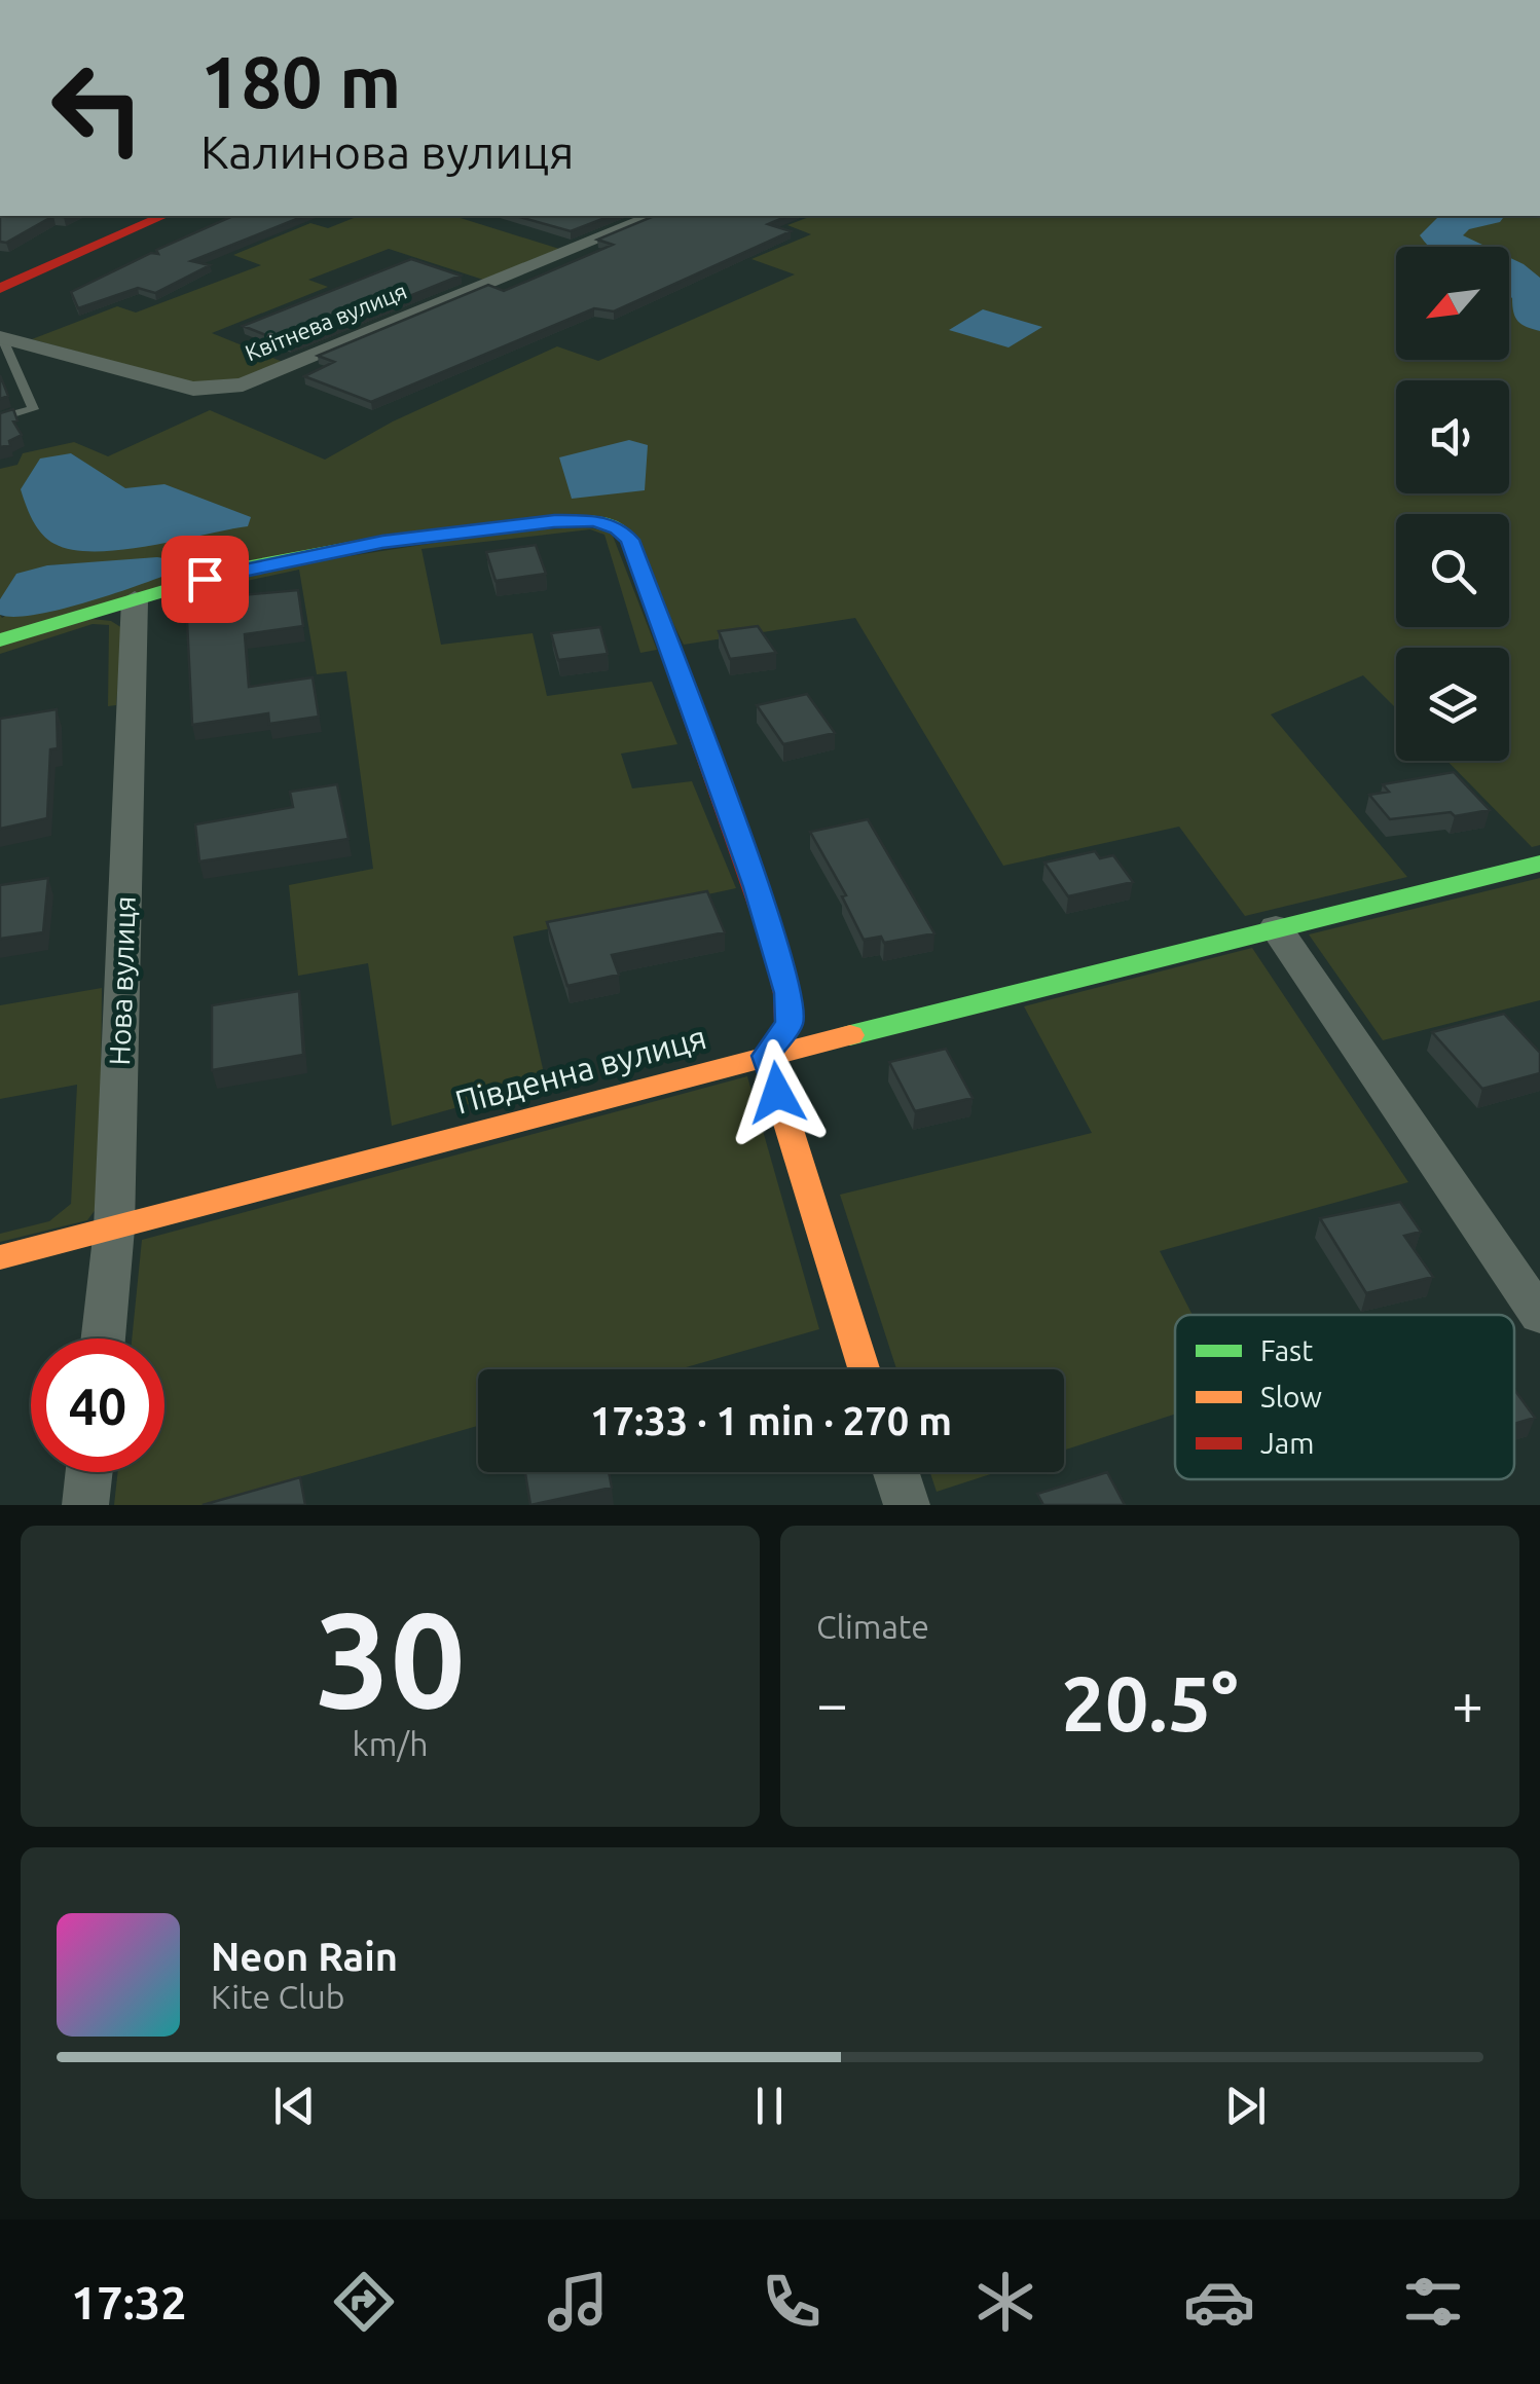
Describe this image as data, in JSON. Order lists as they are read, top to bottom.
{
  "streets": {
    "street": ["Квітнева вулиця", "Нова вулиця", "Південна вулиця"]
  },
  "crossings": [
    ["Нова вулиця", "Південна вулиця"]
  ],
  "legend": ["Fast", "Slow", "Jam"],
  "north": "bottom left",
  "page": {
    "turn": ["180 m", "Калинова вулиця"],
    "limit": "40",
    "trip": "17:33 · 1 min · 270 m",
    "tile": [
      ["30", "km/h"],
      "Climate"
    ],
    "heat": ["−", "20.5°", "+"],
    "song": ["Neon Rain", "Kite Club"],
    "tabs": "17:32"
  }
}
